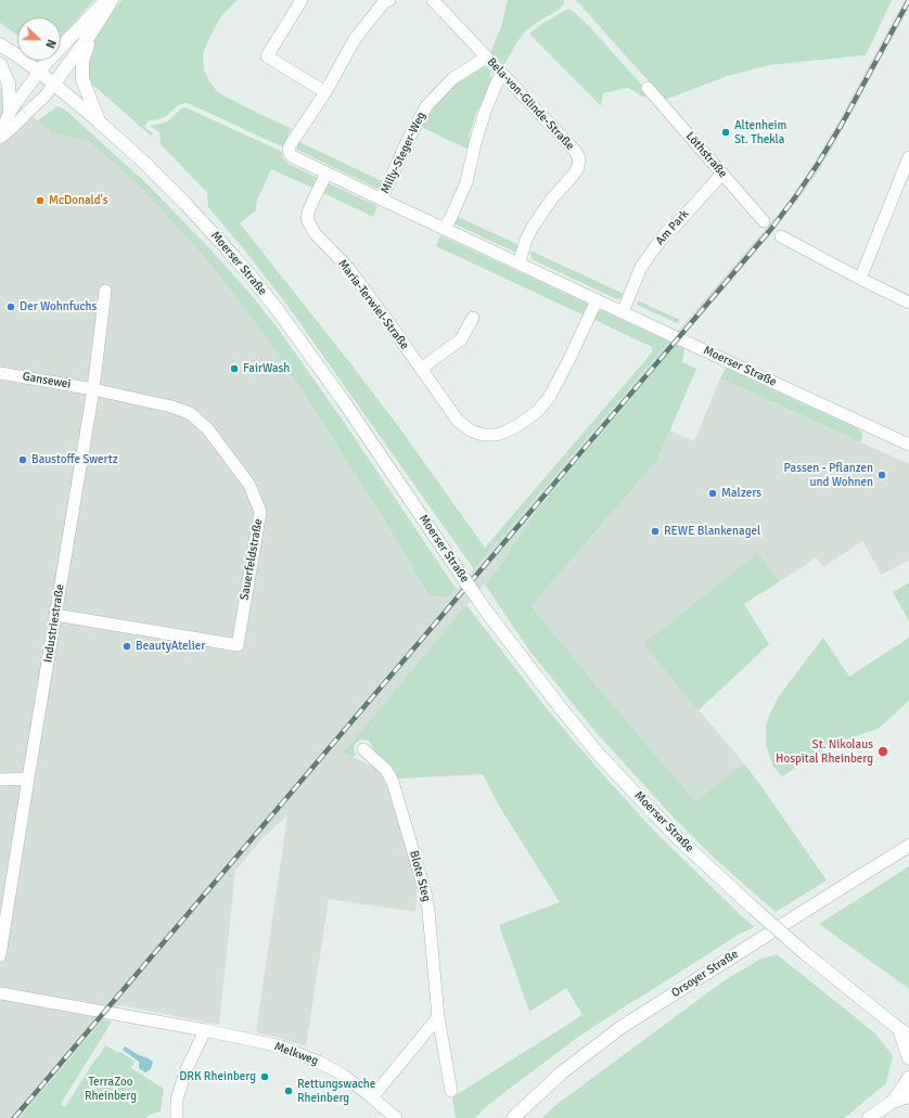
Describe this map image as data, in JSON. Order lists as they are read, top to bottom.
{
  "streets": {
    "main road": ["Moerser Straße", "Orsoyer Straße"],
    "street": [
      "Bela-von-Glinde-Straße",
      "Milly-Steger-Weg",
      "Löthstraße",
      "Am Park",
      "Maria-Terwiel-Straße",
      "Gansewei",
      "Sauerfeldstraße",
      "Industriestraße",
      "Blote Steg",
      "Melkweg"
    ]
  },
  "crossings": [
    ["Bela-von-Glinde-Straße", "Milly-Steger-Weg"],
    ["Bela-von-Glinde-Straße", "Moerser Straße"],
    ["Milly-Steger-Weg", "Moerser Straße"],
    ["Löthstraße", "Am Park"],
    ["Am Park", "Moerser Straße"],
    ["Moerser Straße", "Maria-Terwiel-Straße"],
    ["Gansewei", "Sauerfeldstraße"],
    ["Gansewei", "Industriestraße"],
    ["Sauerfeldstraße", "Industriestraße"]
  ],
  "parks": ["TerraZoo Rheinberg"],
  "places": [
    "Altenheim St. Thekla",
    "McDonald's",
    "Der Wohnfuchs",
    "FairWash",
    "Baustoffe Swertz",
    "Passen - Pflanzen und Wohnen",
    "Malzers",
    "REWE Blankenagel",
    "BeautyAtelier",
    "St. Nikolaus Hospital Rheinberg",
    "DRK Rheinberg",
    "Rettungswache Rheinberg"
  ],
  "north": "right"
}
